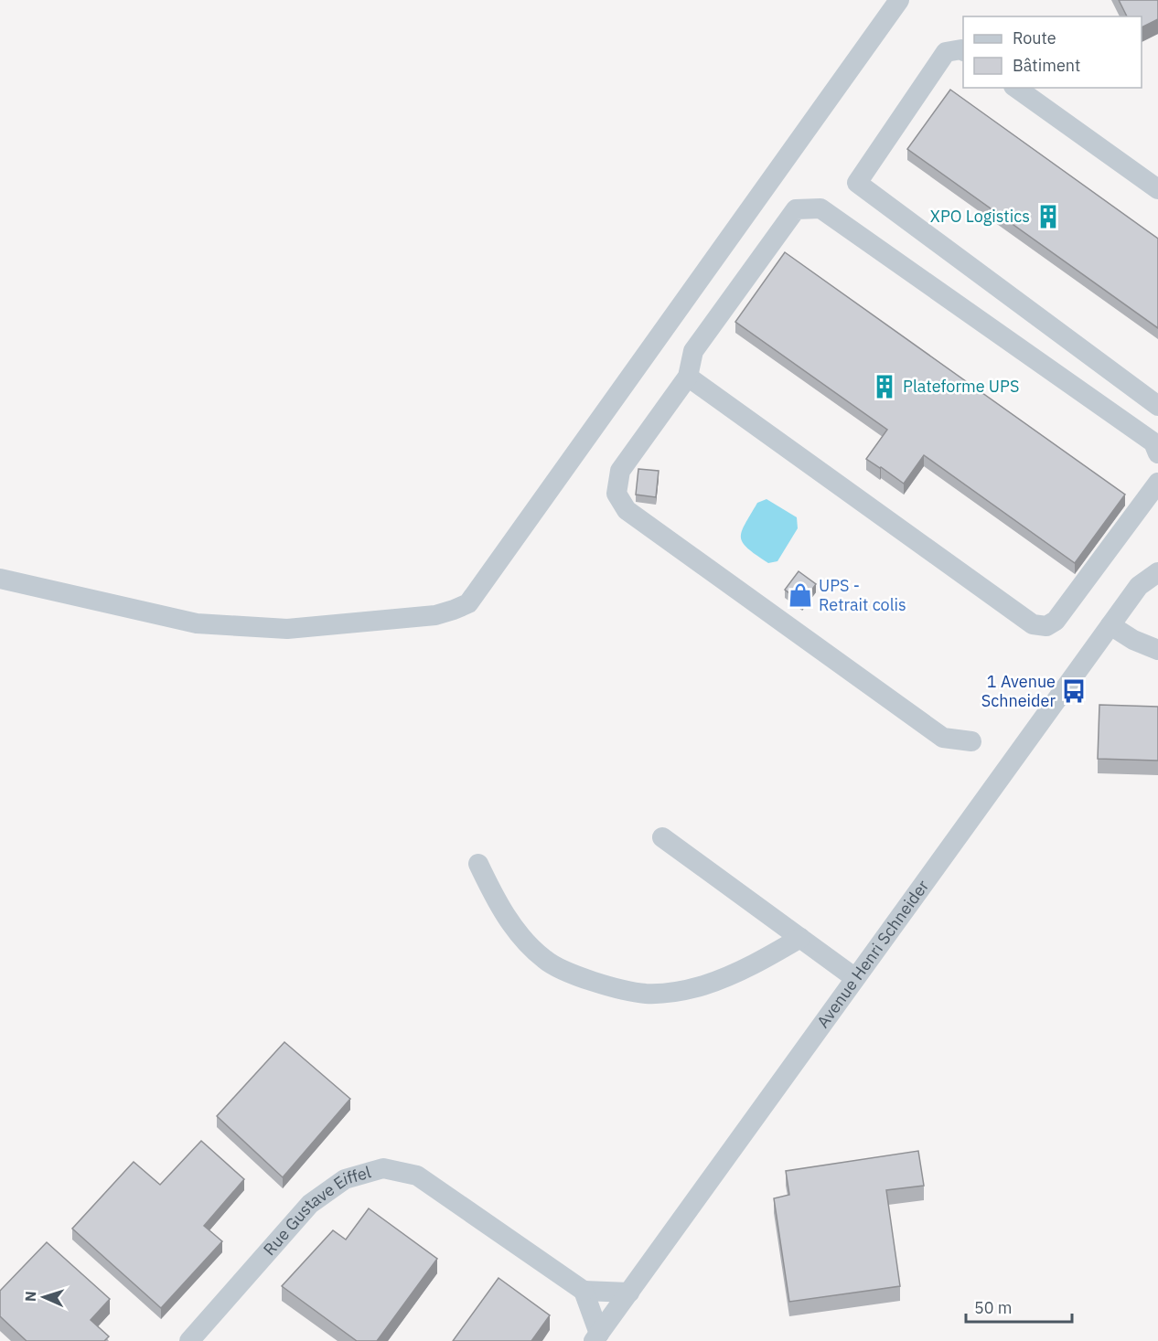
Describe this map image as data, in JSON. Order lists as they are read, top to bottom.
{
  "streets": {
    "street": ["Avenue Henri Schneider", "Rue Gustave Eiffel"]
  },
  "places": {
    "building": ["XPO Logistics", "Plateforme UPS"],
    "shop": ["UPS - Retrait colis"],
    "bus stop": ["1 Avenue Schneider"]
  },
  "legend": ["Route", "Bâtiment"],
  "scale_bar": "50 m",
  "north": "left"
}
